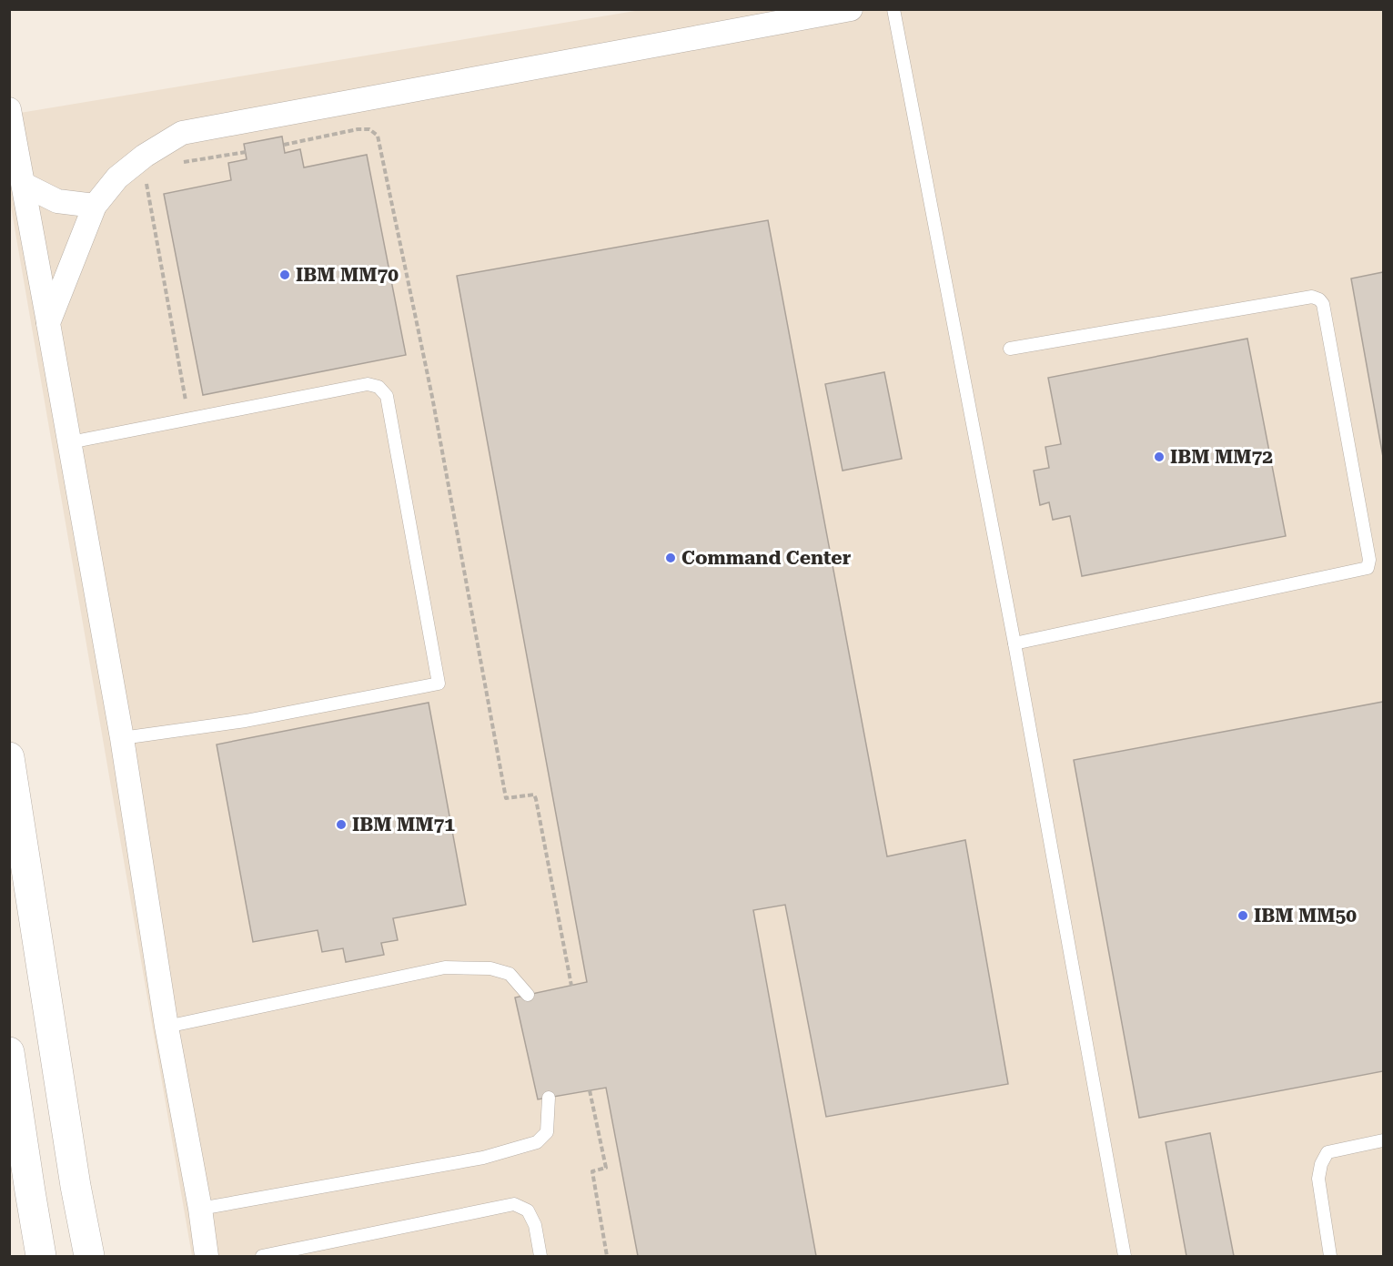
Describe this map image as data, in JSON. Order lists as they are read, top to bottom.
{
  "places": [
    "IBM MM70",
    "IBM MM72",
    "Command Center",
    "IBM MM71",
    "IBM MM50"
  ]
}
